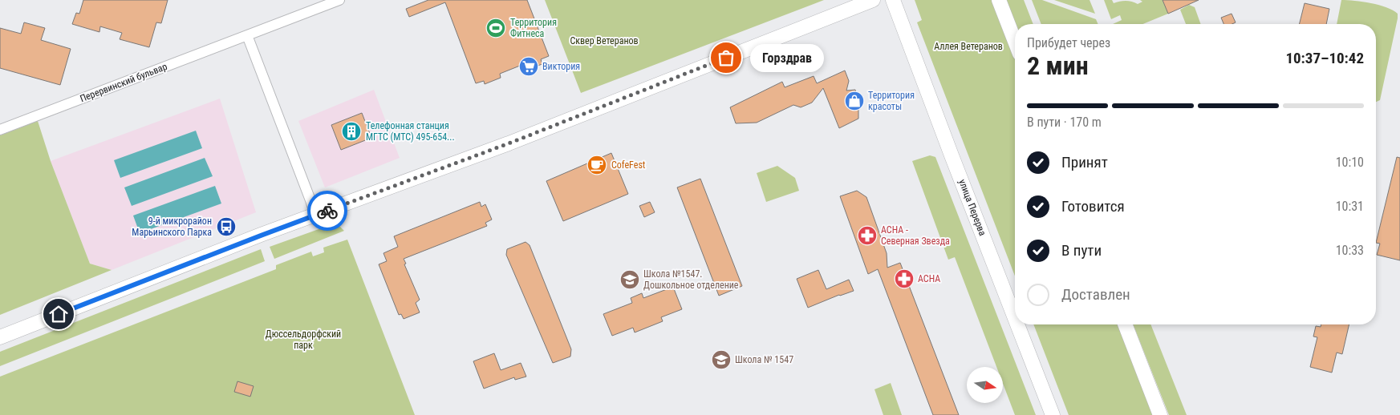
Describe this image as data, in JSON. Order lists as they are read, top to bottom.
{
  "streets": {
    "street": ["Перервинский бульвар", "улица Перерва"]
  },
  "parks": ["Сквер Ветеранов", "Аллея Ветеранов", "Дюссельдорфский парк"],
  "places": {
    "sports": ["Территория Фитнеса"],
    "other": ["Горздрав"],
    "supermarket": ["Виктория"],
    "shop": ["Территория красоты"],
    "building": ["Телефонная станция МГТС (МТС) 495-654..."],
    "cafe": ["CofeFest"],
    "bus stop": ["9-й микрорайон Марьинского Парка"],
    "pharmacy": ["АСНА - Северная Звезда", "АСНА"],
    "school or university": ["Школа №1547. Дошкольное отделение", "Школа № 1547"]
  },
  "north": "right",
  "page": {
    "heading": ["2 мин", "Прибудет через", "10:37–10:42"],
    "bubble": "Горздрав",
    "bar": "В пути · 170 m",
    "list": [
      ["Принят", "10:10"],
      ["Готовится", "10:31"],
      ["В пути", "10:33"],
      "Доставлен"
    ]
  }
}
